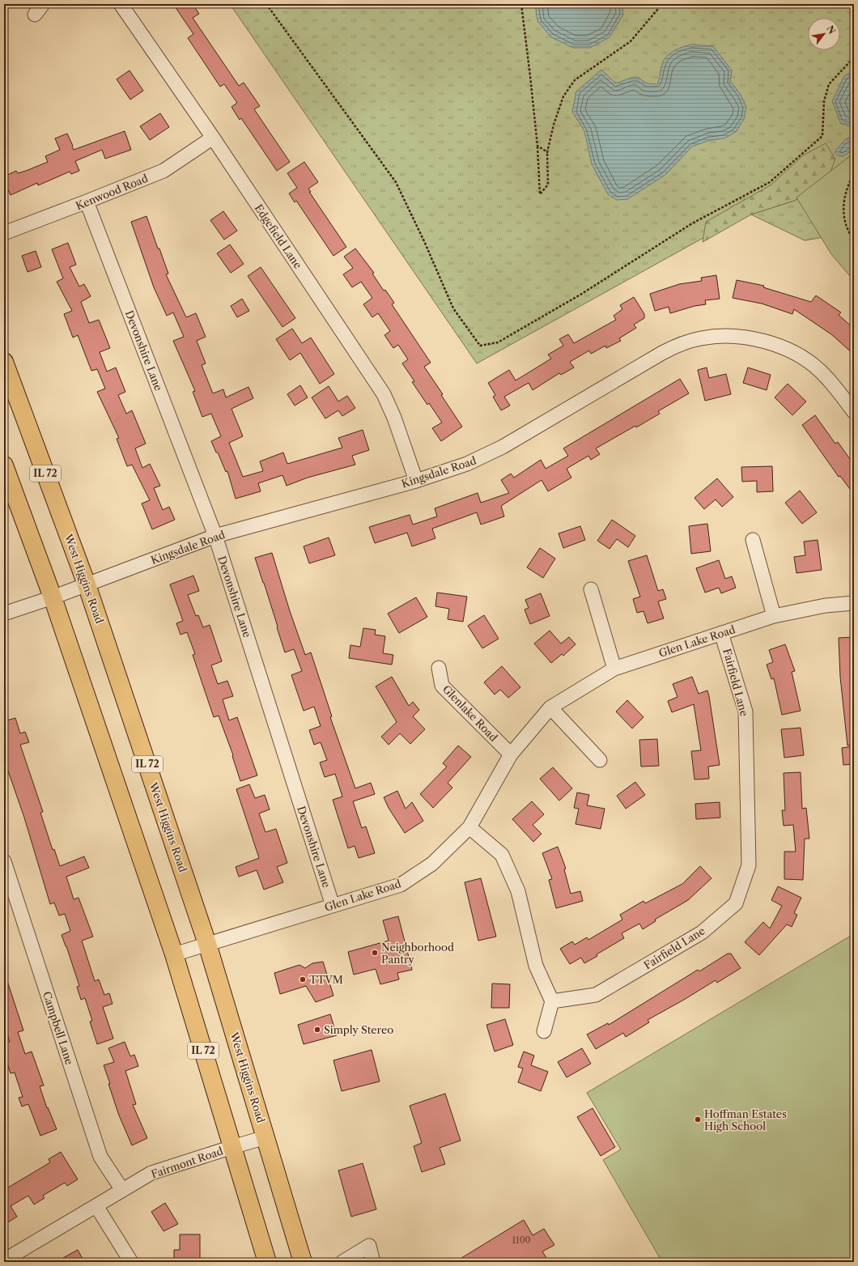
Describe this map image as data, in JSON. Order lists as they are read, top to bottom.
{
  "streets": {
    "main road": ["IL 72", "West Higgins Road"],
    "street": [
      "Kenwood Road",
      "Edgefield Lane",
      "Devonshire Lane",
      "Kingsdale Road",
      "Glen Lake Road",
      "Fairfield Lane",
      "Glenlake Road",
      "Campbell Lane",
      "Fairmont Road"
    ]
  },
  "crossings": [
    ["Kenwood Road", "Edgefield Lane"],
    ["Kenwood Road", "Devonshire Lane"],
    ["Edgefield Lane", "Kingsdale Road"],
    ["Devonshire Lane", "Kingsdale Road"],
    ["Devonshire Lane", "Glen Lake Road"],
    ["Kingsdale Road", "IL 72"],
    ["Kingsdale Road", "West Higgins Road"],
    ["IL 72", "Glen Lake Road"],
    ["IL 72", "Fairmont Road"],
    ["West Higgins Road", "Glen Lake Road"],
    ["West Higgins Road", "Fairmont Road"],
    ["Glen Lake Road", "Fairfield Lane"],
    ["Glen Lake Road", "Glenlake Road"],
    ["Campbell Lane", "Fairmont Road"]
  ],
  "places": [
    "Neighborhood Pantry",
    "TTVM",
    "Simply Stereo",
    "Hoffman Estates High School"
  ],
  "house_numbers": ["1100"],
  "north": "top right"
}
